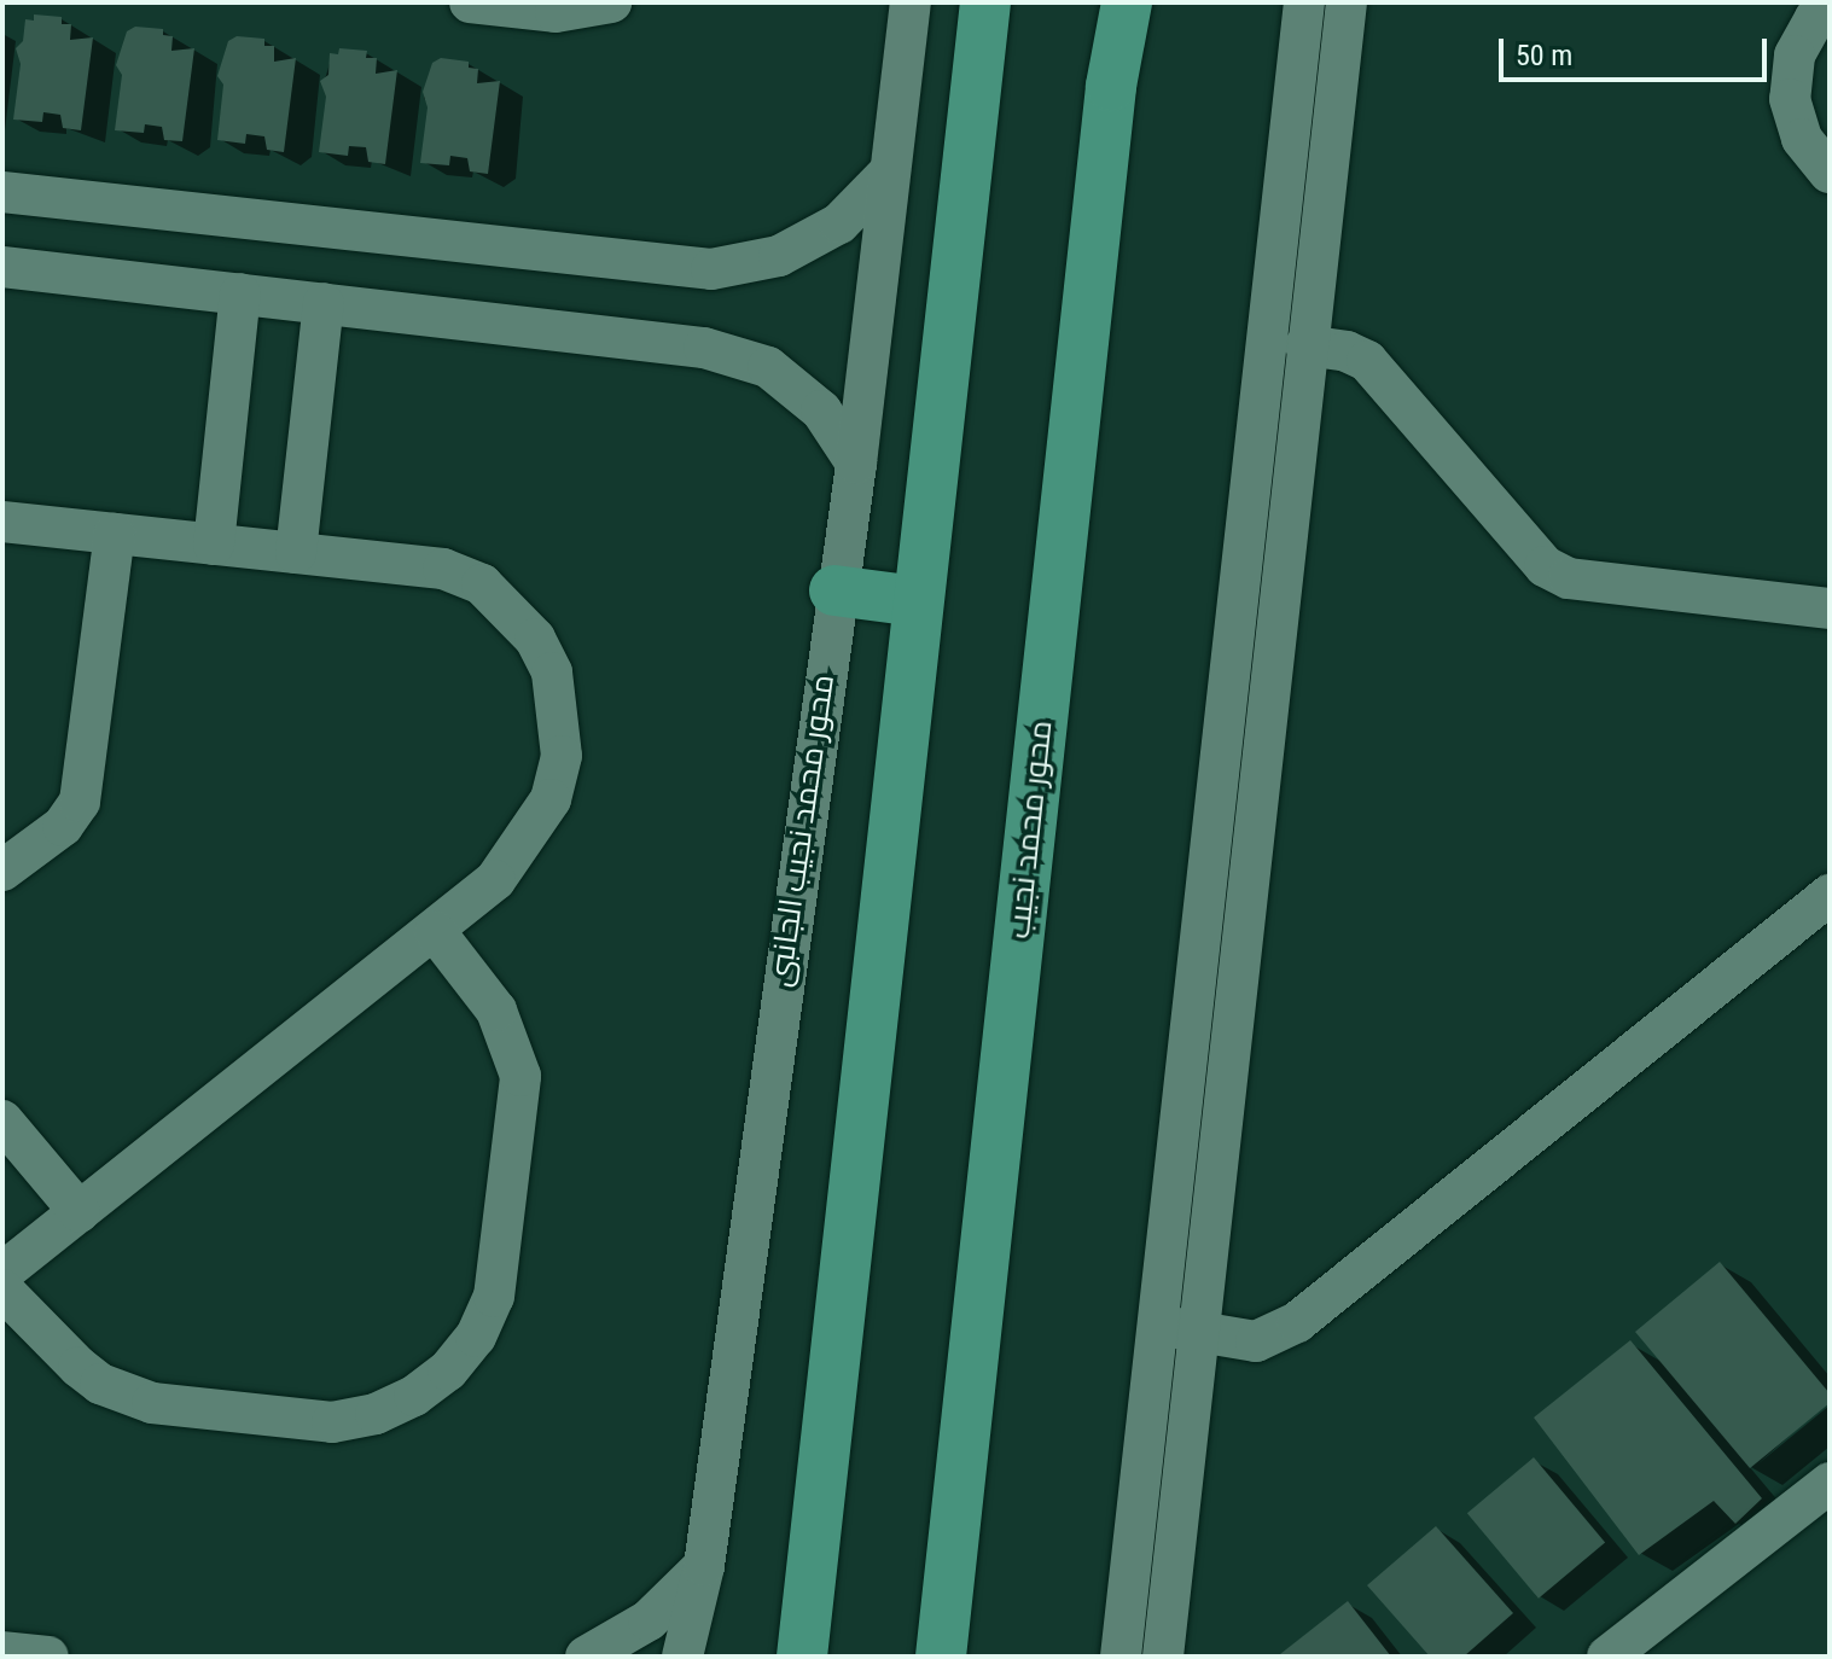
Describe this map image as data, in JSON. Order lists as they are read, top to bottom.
{
  "streets": {
    "main road": ["محور محمد نجيب"],
    "street": ["محور محمد نجيب الجانبى"]
  },
  "scale_bar": "50 m"
}
